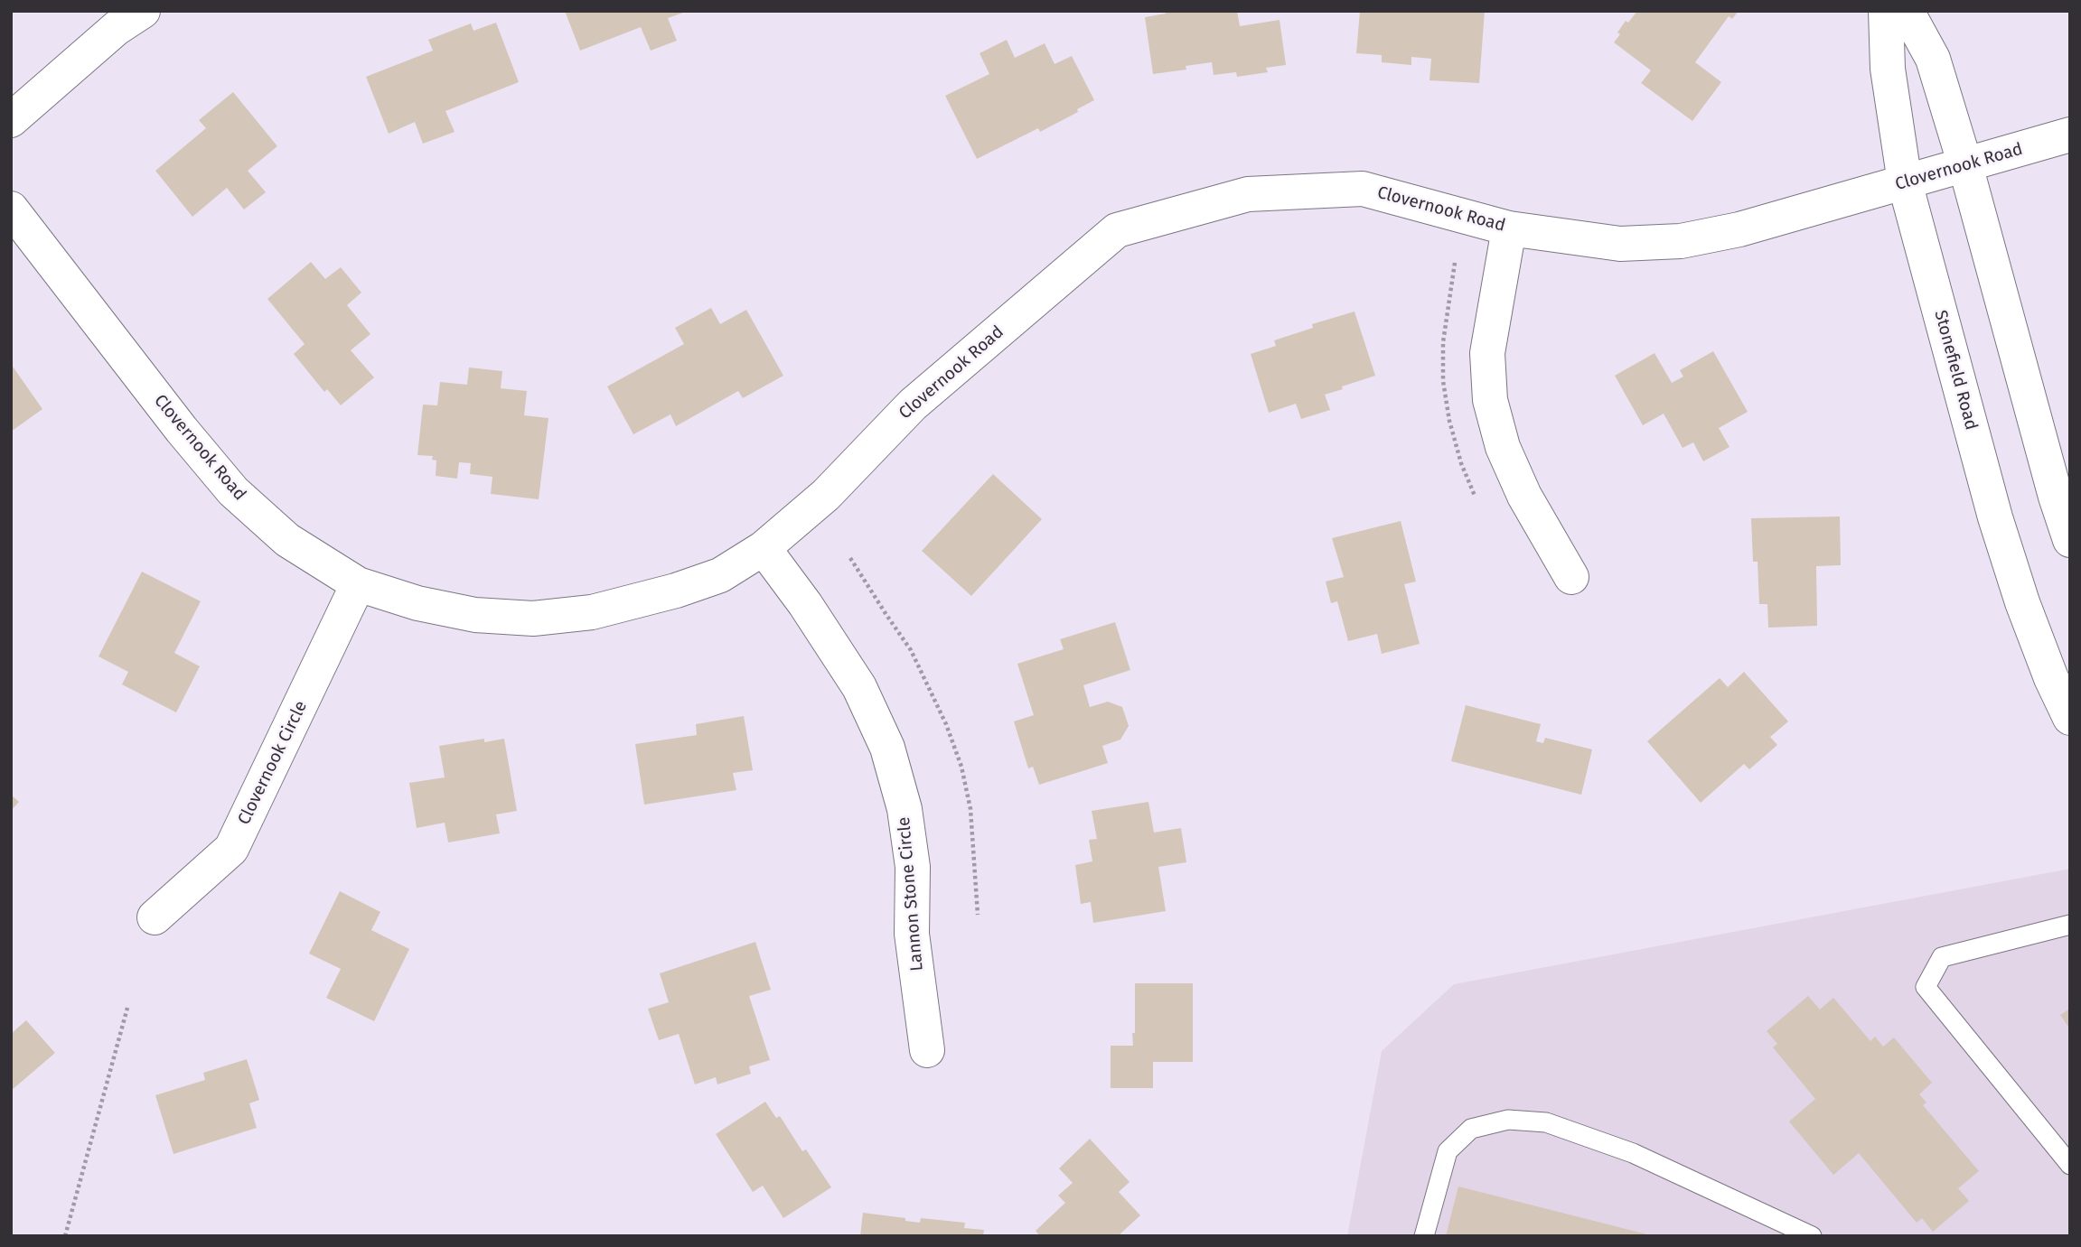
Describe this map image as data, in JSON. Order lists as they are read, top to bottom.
{
  "streets": {
    "street": [
      "Clovernook Road",
      "Stonefield Road",
      "Clovernook Circle",
      "Lannon Stone Circle"
    ]
  },
  "crossings": [
    ["Clovernook Road", "Stonefield Road"],
    ["Clovernook Road", "Clovernook Circle"],
    ["Clovernook Road", "Lannon Stone Circle"]
  ]
}
